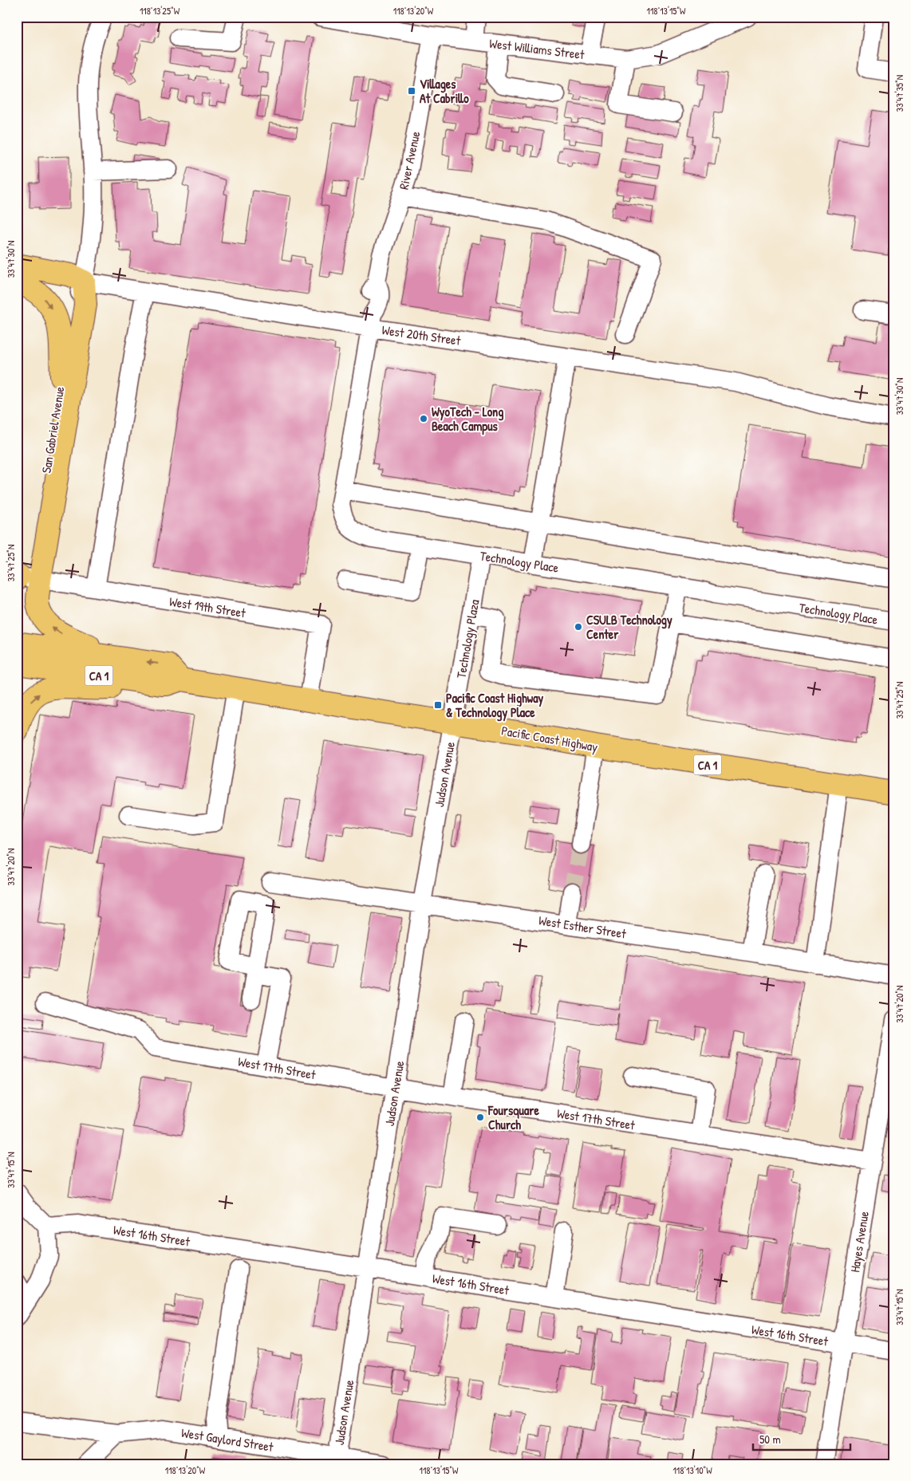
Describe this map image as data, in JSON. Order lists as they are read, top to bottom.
{
  "streets": {
    "main road": ["San Gabriel Avenue", "CA 1", "Pacific Coast Highway"],
    "street": [
      "West Williams Street",
      "River Avenue",
      "West 20th Street",
      "Technology Place",
      "West 19th Street",
      "Technology Plaza",
      "Judson Avenue",
      "West Esther Street",
      "West 17th Street",
      "West 16th Street",
      "Hayes Avenue",
      "West Gaylord Street"
    ]
  },
  "crossings": [
    ["West Williams Street", "River Avenue"],
    ["River Avenue", "West 20th Street"],
    ["River Avenue", "Technology Place"],
    ["West 20th Street", "San Gabriel Avenue"],
    ["West 20th Street", "Technology Place"],
    ["San Gabriel Avenue", "West 19th Street"],
    ["Technology Place", "Technology Plaza"],
    ["West 19th Street", "Pacific Coast Highway"],
    ["Technology Plaza", "Pacific Coast Highway"],
    ["Technology Plaza", "Judson Avenue"],
    ["CA 1", "Pacific Coast Highway"],
    ["Pacific Coast Highway", "Judson Avenue"],
    ["Judson Avenue", "West Esther Street"],
    ["Judson Avenue", "West 17th Street"],
    ["Judson Avenue", "West 16th Street"],
    ["Judson Avenue", "West Gaylord Street"],
    ["West 17th Street", "Hayes Avenue"],
    ["West 16th Street", "Hayes Avenue"]
  ],
  "places": {
    "transit": ["Villages At Cabrillo", "Pacific Coast Highway & Technology Place"],
    "other": ["WyoTech - Long Beach Campus", "CSULB Technology Center", "Foursquare Church"]
  },
  "scale_bar": "50 m",
  "coordinates": [
    "118°13'25\"W",
    "118°13'20\"W",
    "118°13'15\"W",
    "33°47'35\"N",
    "33°47'30\"N",
    "33°47'25\"N",
    "33°47'20\"N",
    "33°47'15\"N",
    "118°13'10\"W"
  ]
}
